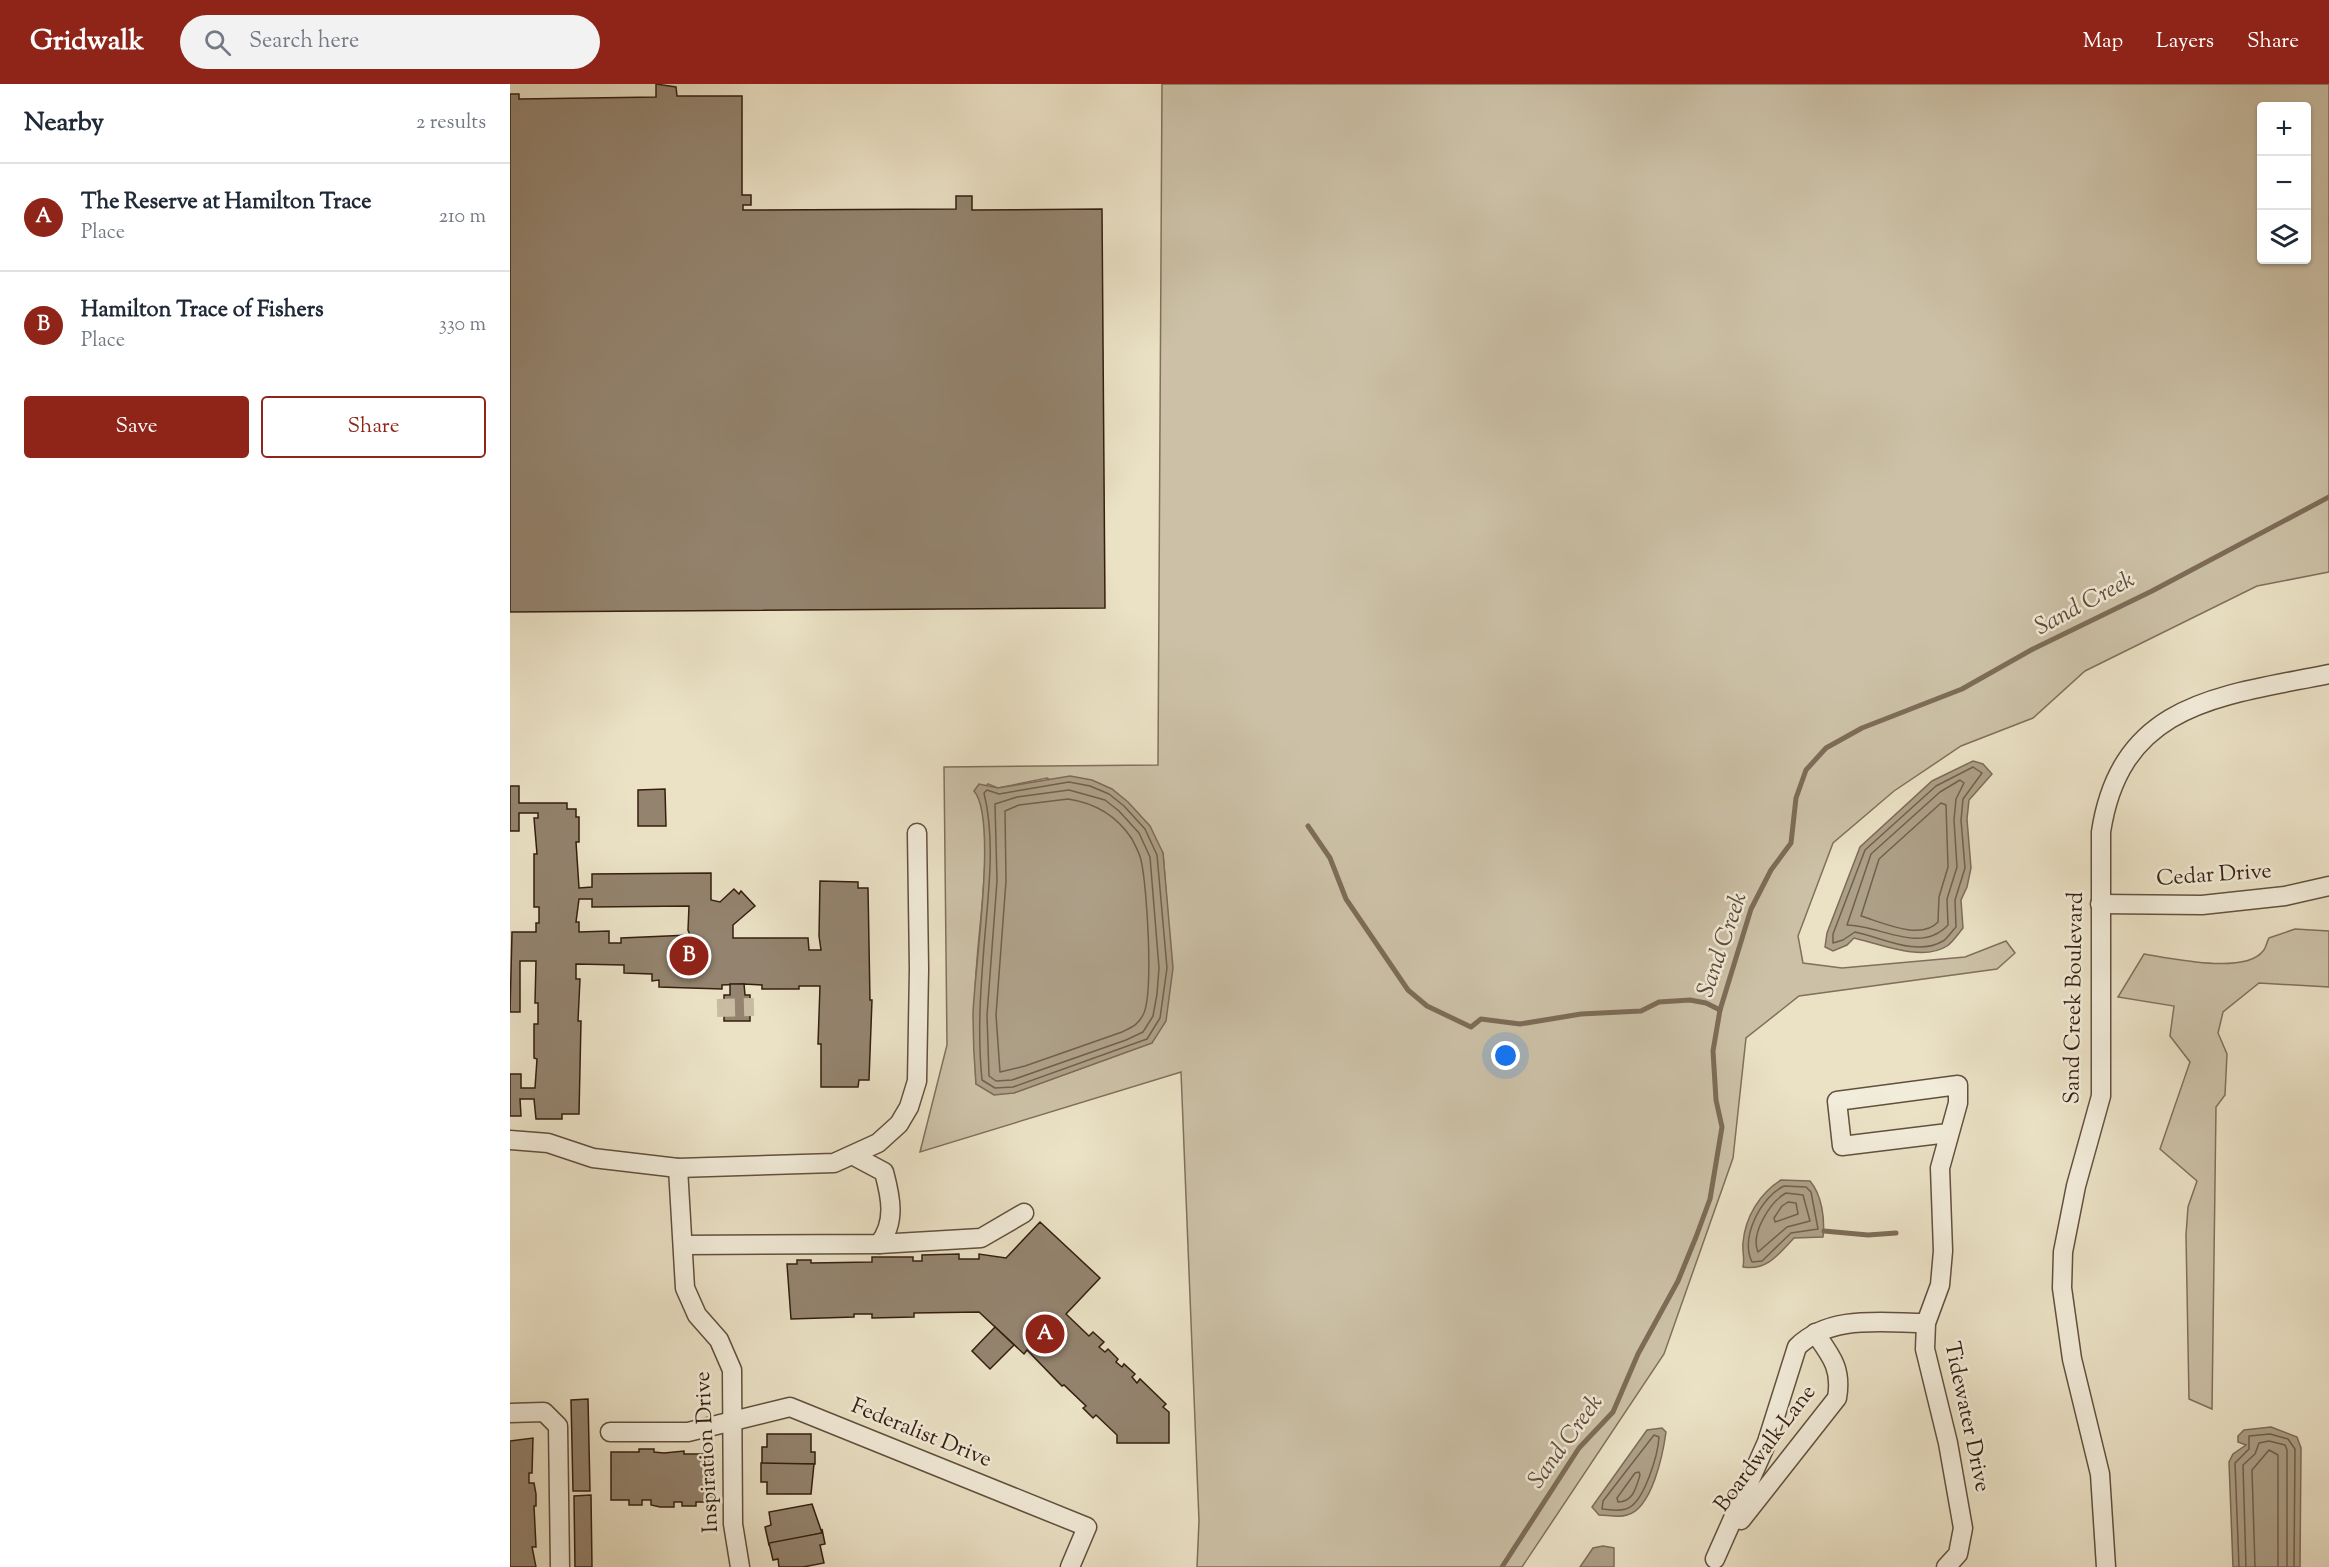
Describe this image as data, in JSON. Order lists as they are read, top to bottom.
{
  "streets": {
    "street": [
      "Cedar Drive",
      "Sand Creek Boulevard",
      "Tidewater Drive",
      "Federalist Drive",
      "Boardwalk Lane",
      "Inspiration Drive"
    ]
  },
  "crossings": [
    ["Cedar Drive", "Sand Creek Boulevard"],
    ["Tidewater Drive", "Boardwalk Lane"],
    ["Federalist Drive", "Inspiration Drive"]
  ],
  "water": ["Sand Creek"],
  "page": {
    "header": "Gridwalk",
    "search": "Search here",
    "nav": ["Map", "Layers", "Share"],
    "heading": ["Nearby", "2 results"],
    "map_buttons": ["+", "−"],
    "list": [
      {
        "mark": "A",
        "name": "The Reserve at Hamilton Trace",
        "note": "Place",
        "value": "210 m"
      },
      {
        "mark": "B",
        "name": "Hamilton Trace of Fishers",
        "note": "Place",
        "value": "330 m"
      }
    ],
    "buttons": ["Save", "Share"],
    "pins": ["B", "A"]
  }
}
